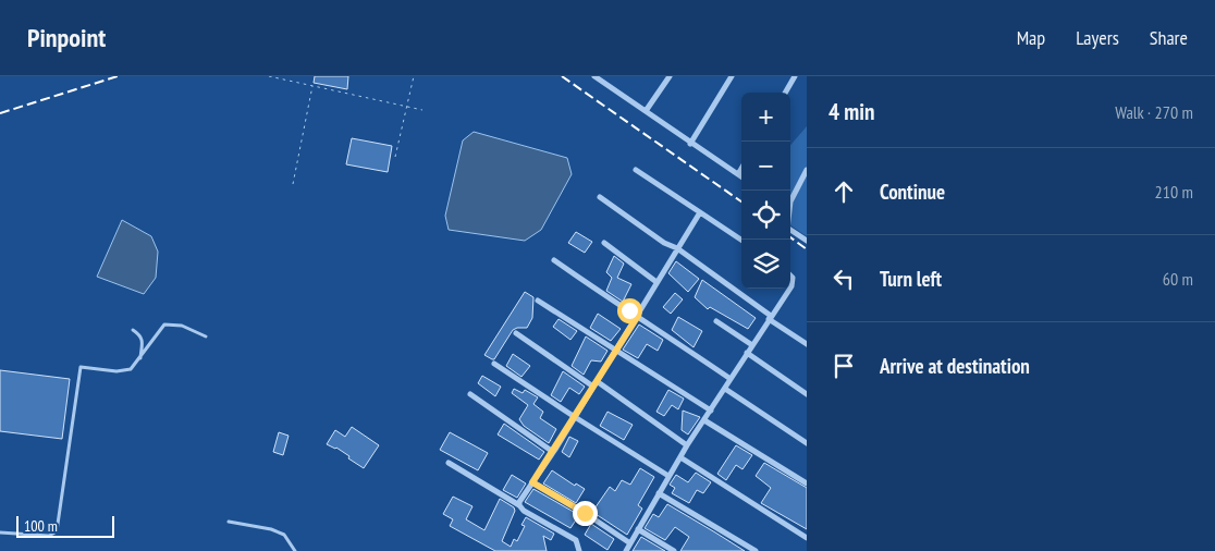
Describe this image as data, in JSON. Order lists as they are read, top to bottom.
{
  "scale_bar": "100 m",
  "page": {
    "header": "Pinpoint",
    "nav": ["Map", "Layers", "Share"],
    "heading": ["4 min", "Walk · 270 m"],
    "map_buttons": ["+", "−"],
    "list": [
      ["Continue", "210 m"],
      ["Turn left", "60 m"],
      "Arrive at destination"
    ],
    "scale": "100 m"
  }
}
